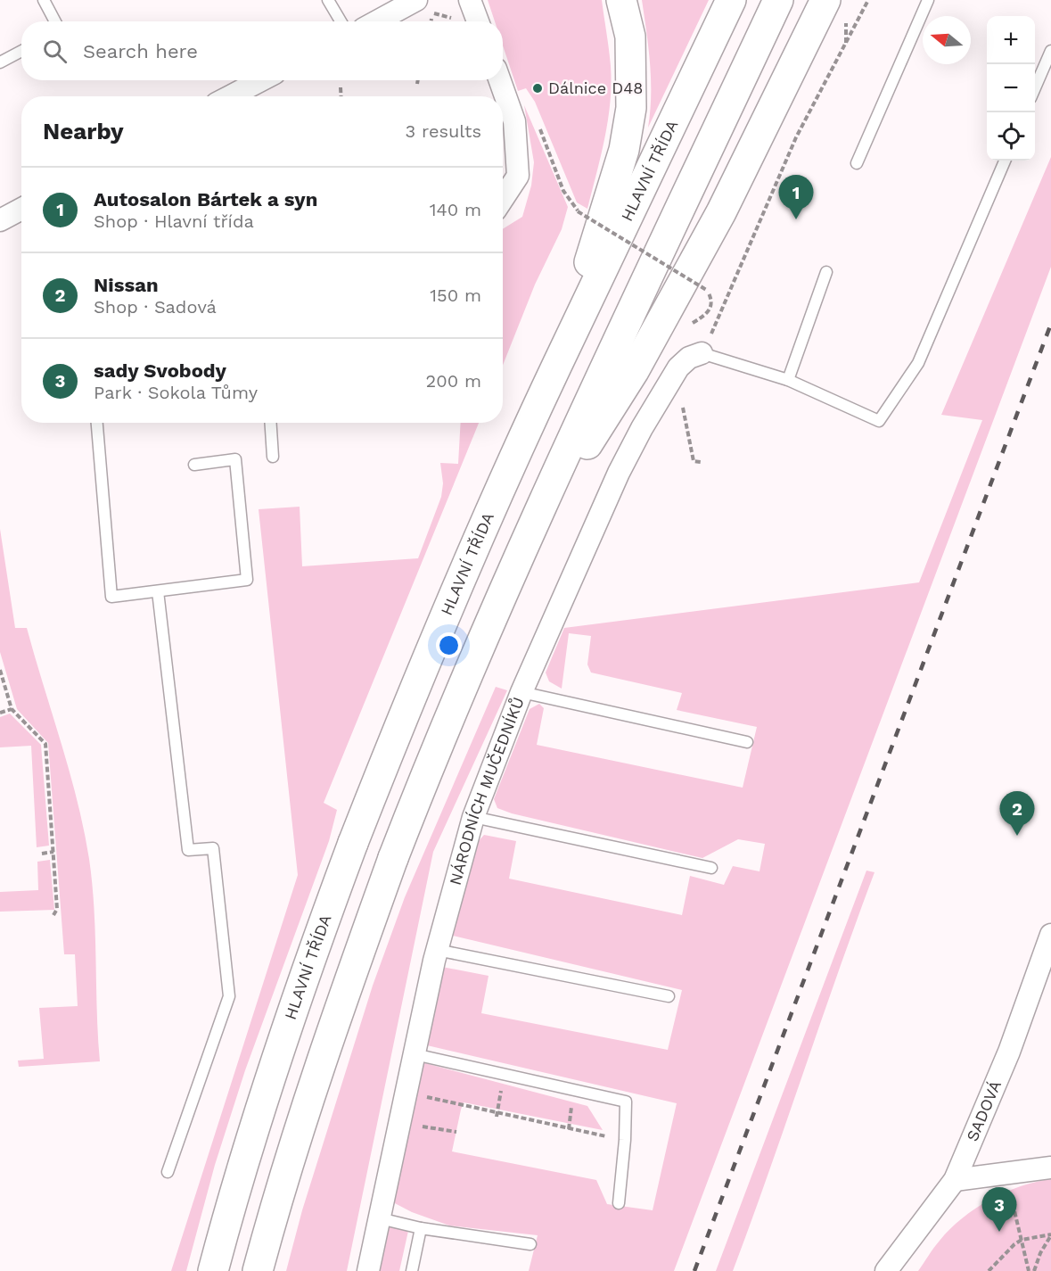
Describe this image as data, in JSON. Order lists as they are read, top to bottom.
{
  "streets": {
    "main road": ["HLAVNÍ TŘÍDA"],
    "street": ["NÁRODNÍCH MUČEDNÍKŮ", "SADOVÁ"]
  },
  "places": ["Dálnice D48"],
  "north": "left",
  "page": {
    "map_buttons": ["+", "−"],
    "search": "Search here",
    "heading": ["Nearby", "3 results"],
    "list": [
      {
        "mark": "1",
        "name": "Autosalon Bártek a syn",
        "note": "Shop · Hlavní třída",
        "value": "140 m"
      },
      {
        "mark": "2",
        "name": "Nissan",
        "note": "Shop · Sadová",
        "value": "150 m"
      },
      {
        "mark": "3",
        "name": "sady Svobody",
        "note": "Park · Sokola Tůmy",
        "value": "200 m"
      }
    ],
    "pins": ["1", "2", "3"]
  }
}
